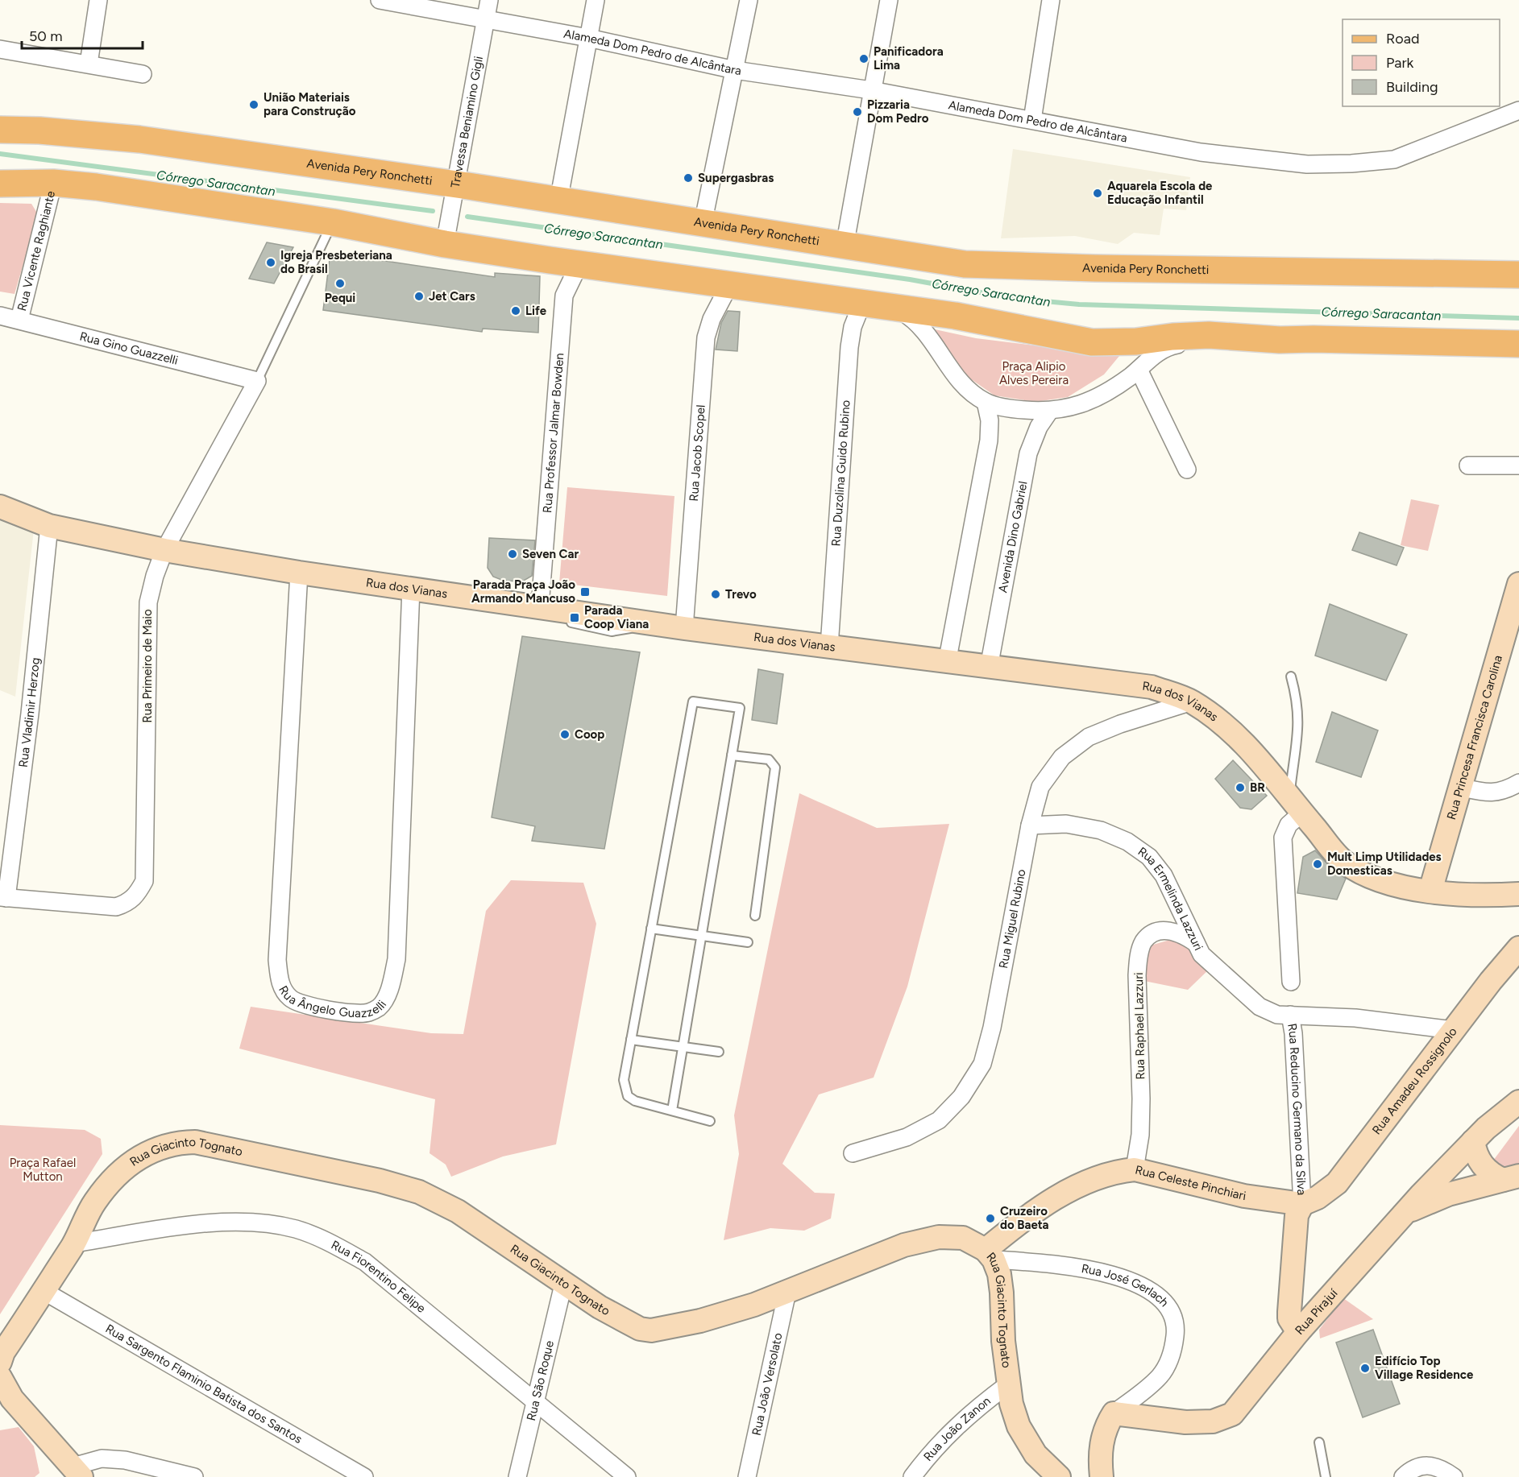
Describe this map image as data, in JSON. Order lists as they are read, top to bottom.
{
  "streets": {
    "main road": [
      "Avenida Pery Ronchetti",
      "Rua dos Vianas",
      "Rua Princesa Francisca Carolina",
      "Rua Amadeu Rossignolo",
      "Rua Reducino Germano da Silva",
      "Rua Giacinto Tognato",
      "Rua Celeste Pinchiari",
      "Rua José Gerlach",
      "Rua Pirajuí"
    ],
    "street": [
      "Alameda Dom Pedro de Alcântara",
      "Travessa Beniamino Gigli",
      "Rua Vicente Raghiante",
      "Rua Gino Guazzelli",
      "Rua Professor Jalmar Bowden",
      "Rua Jacob Scopel",
      "Rua Duzolina Guido Rubino",
      "Avenida Dino Gabriel",
      "Rua Primeiro de Maio",
      "Rua Vladimir Herzog",
      "Rua Ermelinda Lazzuri",
      "Rua Miguel Rubino",
      "Rua Ângelo Guazzelli",
      "Rua Raphael Lazzuri",
      "Rua Fiorentino Felipe",
      "Rua São Roque",
      "Rua Sargento Flaminio Batista dos Santos",
      "Rua João Versolato",
      "Rua João Zanon"
    ]
  },
  "crossings": [
    ["Alameda Dom Pedro de Alcântara", "Travessa Beniamino Gigli"],
    ["Travessa Beniamino Gigli", "Avenida Pery Ronchetti"],
    ["Rua Vicente Raghiante", "Rua Gino Guazzelli"],
    ["Rua Gino Guazzelli", "Rua Primeiro de Maio"],
    ["Rua Professor Jalmar Bowden", "Rua dos Vianas"],
    ["Rua Jacob Scopel", "Rua dos Vianas"],
    ["Rua Duzolina Guido Rubino", "Rua dos Vianas"],
    ["Avenida Dino Gabriel", "Rua dos Vianas"],
    ["Rua dos Vianas", "Rua Primeiro de Maio"],
    ["Rua dos Vianas", "Rua Vladimir Herzog"],
    ["Rua dos Vianas", "Rua Princesa Francisca Carolina"],
    ["Rua dos Vianas", "Rua Miguel Rubino"],
    ["Rua dos Vianas", "Rua Ângelo Guazzelli"],
    ["Rua Primeiro de Maio", "Rua Vladimir Herzog"],
    ["Rua Ermelinda Lazzuri", "Rua Miguel Rubino"],
    ["Rua Ermelinda Lazzuri", "Rua Raphael Lazzuri"],
    ["Rua Ermelinda Lazzuri", "Rua Amadeu Rossignolo"],
    ["Rua Ermelinda Lazzuri", "Rua Reducino Germano da Silva"],
    ["Rua Raphael Lazzuri", "Rua Celeste Pinchiari"],
    ["Rua Amadeu Rossignolo", "Rua Reducino Germano da Silva"],
    ["Rua Amadeu Rossignolo", "Rua Celeste Pinchiari"],
    ["Rua Reducino Germano da Silva", "Rua Celeste Pinchiari"],
    ["Rua Reducino Germano da Silva", "Rua Pirajuí"],
    ["Rua Giacinto Tognato", "Rua Celeste Pinchiari"],
    ["Rua Giacinto Tognato", "Rua Fiorentino Felipe"],
    ["Rua Giacinto Tognato", "Rua José Gerlach"],
    ["Rua Giacinto Tognato", "Rua São Roque"],
    ["Rua Giacinto Tognato", "Rua Sargento Flaminio Batista dos Santos"],
    ["Rua Giacinto Tognato", "Rua João Versolato"],
    ["Rua Giacinto Tognato", "Rua João Zanon"],
    ["Rua Celeste Pinchiari", "Rua José Gerlach"],
    ["Rua Fiorentino Felipe", "Rua São Roque"],
    ["Rua José Gerlach", "Rua Pirajuí"]
  ],
  "water": ["Córrego Saracantan"],
  "parks": ["Praça Alipio Alves Pereira", "Praça Rafael Mutton"],
  "places": {
    "other": [
      "Panificadora Lima",
      "União Materiais para Construção",
      "Pizzaria Dom Pedro",
      "Supergasbras",
      "Aquarela Escola de Educação Infantil",
      "Igreja Presbeteriana do Brasil",
      "Pequi",
      "Jet Cars",
      "Life",
      "Seven Car",
      "Trevo",
      "Coop",
      "BR",
      "Mult Limp Utilidades Domesticas",
      "Cruzeiro do Baeta",
      "Edifício Top Village Residence"
    ],
    "transit": ["Parada Praça João Armando Mancuso", "Parada Coop Viana"]
  },
  "legend": ["Road", "Park", "Building"],
  "scale_bar": "50 m"
}
